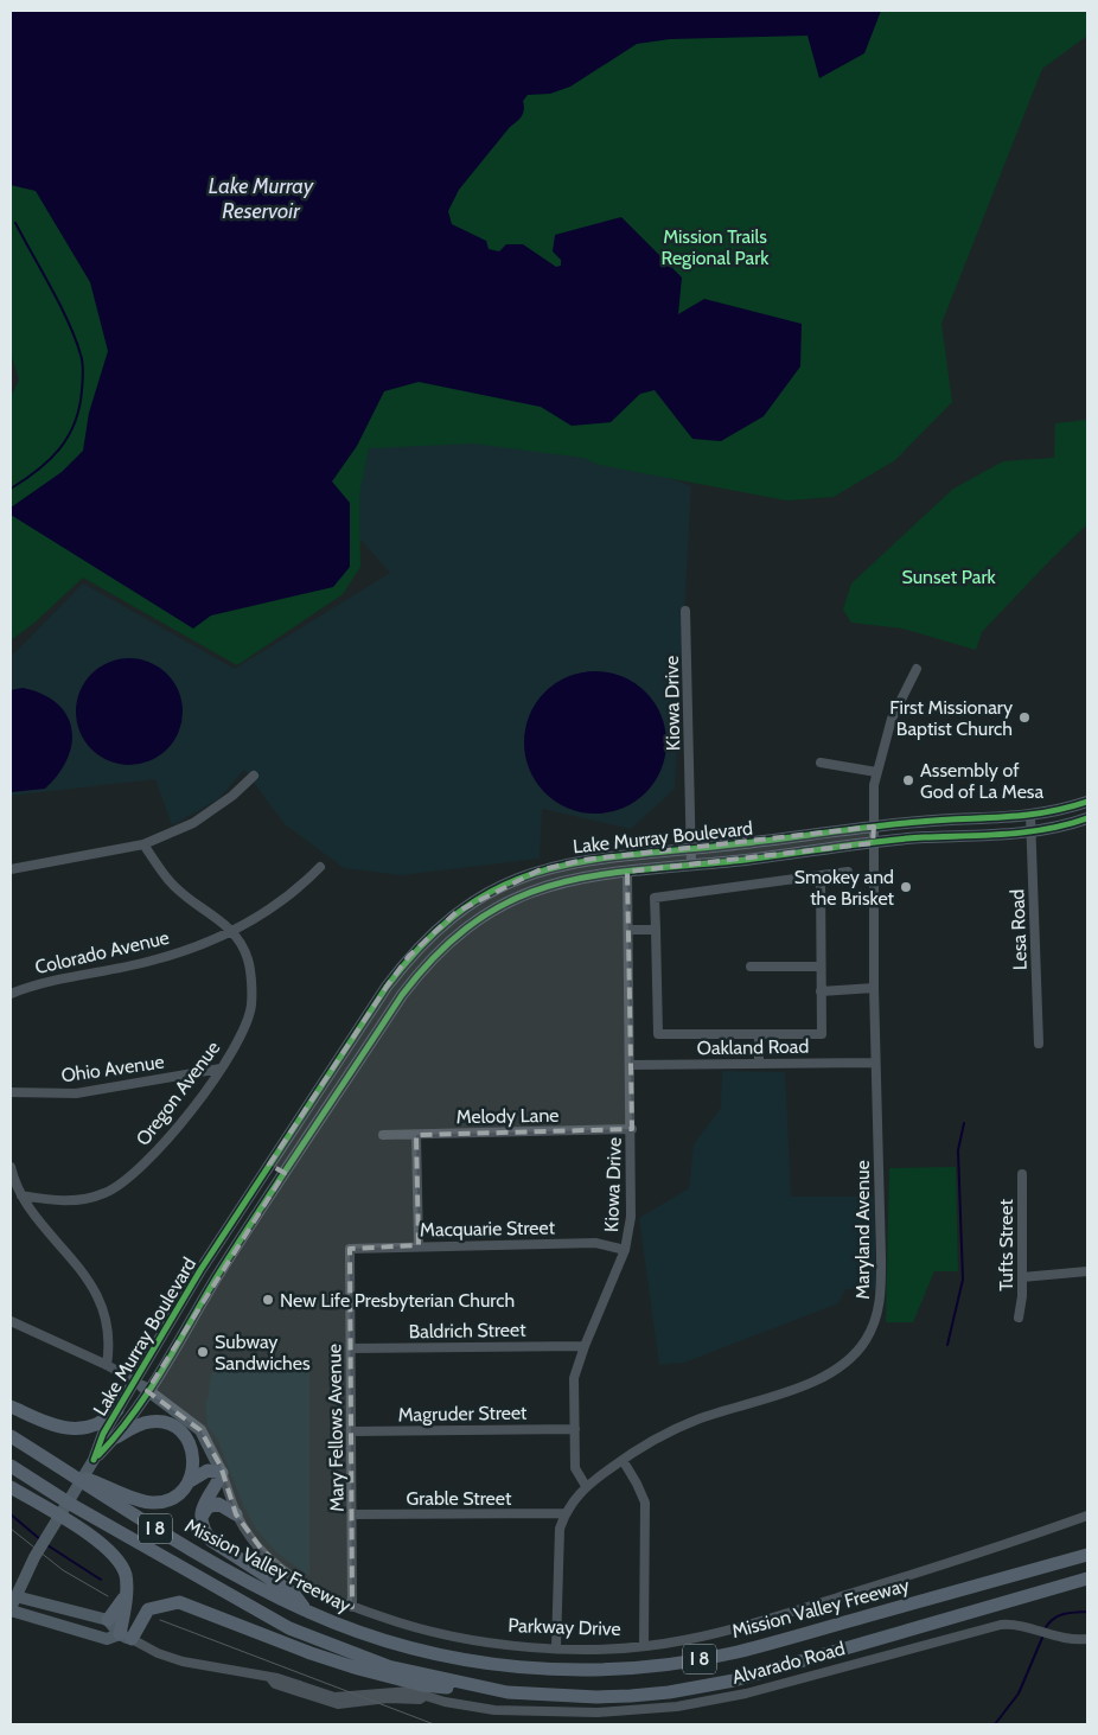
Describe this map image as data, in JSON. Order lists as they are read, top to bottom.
{
  "streets": {
    "highway": ["I 8", "Mission Valley Freeway"],
    "main road": ["Lake Murray Boulevard", "Parkway Drive", "Alvarado Road"],
    "street": [
      "Kiowa Drive",
      "Lesa Road",
      "Colorado Avenue",
      "Oakland Road",
      "Ohio Avenue",
      "Oregon Avenue",
      "Melody Lane",
      "Macquarie Street",
      "Maryland Avenue",
      "Tufts Street",
      "Baldrich Street",
      "Magruder Street",
      "Mary Fellows Avenue",
      "Grable Street"
    ]
  },
  "crossings": [
    ["Kiowa Drive", "Lake Murray Boulevard"],
    ["Kiowa Drive", "Oakland Road"],
    ["Kiowa Drive", "Melody Lane"],
    ["Kiowa Drive", "Macquarie Street"],
    ["Kiowa Drive", "Maryland Avenue"],
    ["Kiowa Drive", "Baldrich Street"],
    ["Kiowa Drive", "Magruder Street"],
    ["Lake Murray Boulevard", "Lesa Road"],
    ["Lake Murray Boulevard", "Maryland Avenue"],
    ["Lake Murray Boulevard", "Parkway Drive"],
    ["Lake Murray Boulevard", "Alvarado Road"],
    ["Colorado Avenue", "Oregon Avenue"],
    ["Oakland Road", "Maryland Avenue"],
    ["Ohio Avenue", "Oregon Avenue"],
    ["Macquarie Street", "Mary Fellows Avenue"],
    ["Maryland Avenue", "Grable Street"],
    ["Maryland Avenue", "Parkway Drive"],
    ["Baldrich Street", "Mary Fellows Avenue"],
    ["Magruder Street", "Mary Fellows Avenue"],
    ["Mary Fellows Avenue", "Grable Street"],
    ["Mary Fellows Avenue", "Parkway Drive"]
  ],
  "water": ["Lake Murray Reservoir"],
  "parks": ["Mission Trails Regional Park", "Sunset Park"],
  "places": [
    "First Missionary Baptist Church",
    "Assembly of God of La Mesa",
    "Smokey and the Brisket",
    "New Life Presbyterian Church",
    "Subway Sandwiches"
  ]
}
